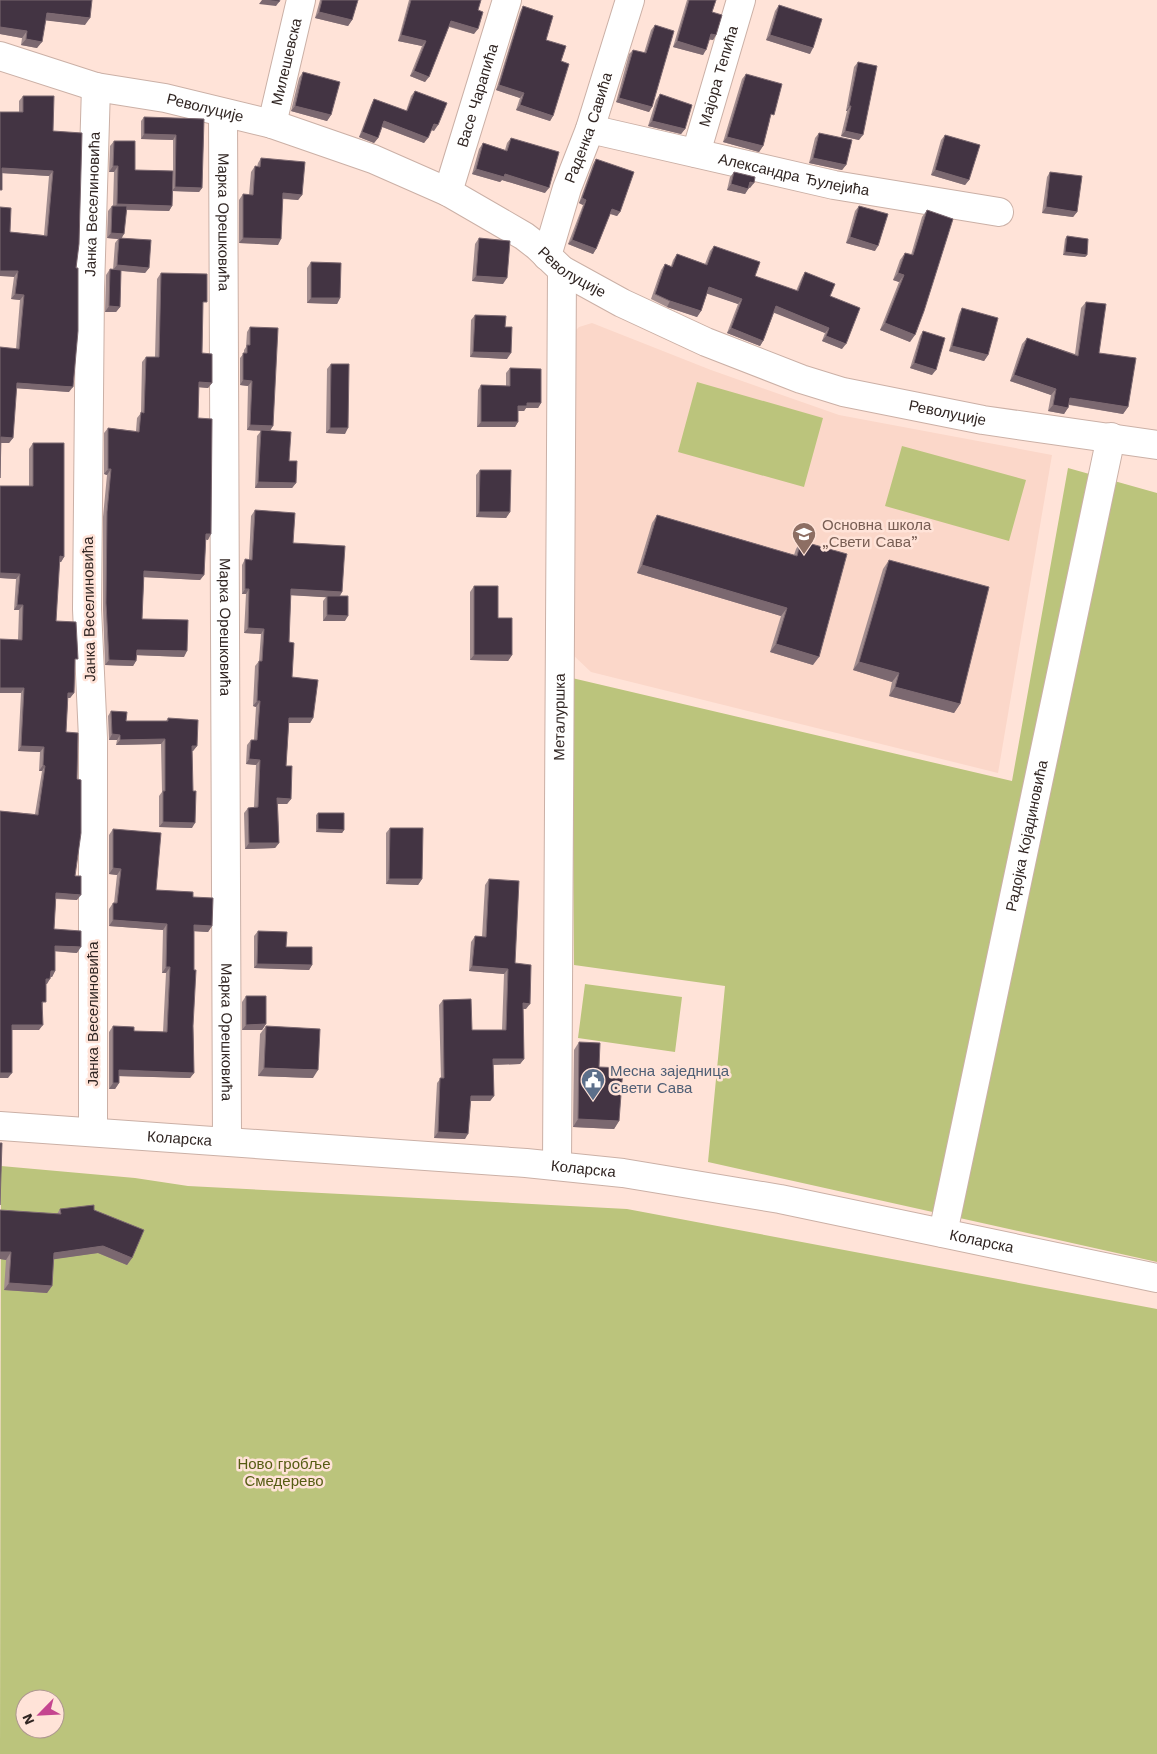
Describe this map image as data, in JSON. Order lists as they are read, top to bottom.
{
  "streets": {
    "street": [
      "Милешевска",
      "Мајора Тепића",
      "Васе Чарапића",
      "Револуције",
      "Раденка Савића",
      "Александра Ђулејића",
      "Јанка Веселиновића",
      "Марка Орешковића",
      "Металуршка",
      "Радојка Којадиновића",
      "Коларска"
    ]
  },
  "crossings": [
    ["Милешевска", "Револуције"],
    ["Мајора Тепића", "Александра Ђулејића"],
    ["Васе Чарапића", "Револуције"],
    ["Револуције", "Раденка Савића"],
    ["Револуције", "Јанка Веселиновића"],
    ["Револуције", "Марка Орешковића"],
    ["Револуције", "Металуршка"],
    ["Револуције", "Радојка Којадиновића"],
    ["Раденка Савића", "Александра Ђулејића"],
    ["Раденка Савића", "Металуршка"],
    ["Јанка Веселиновића", "Коларска"],
    ["Марка Орешковића", "Коларска"],
    ["Металуршка", "Коларска"],
    ["Радојка Којадиновића", "Коларска"]
  ],
  "parks": ["Ново гробље Смедерево"],
  "places": {
    "school or university": ["Основна школа „Свети Сава”"],
    "public building": ["Месна заједница Свети Сава"]
  },
  "north": "bottom left"
}
